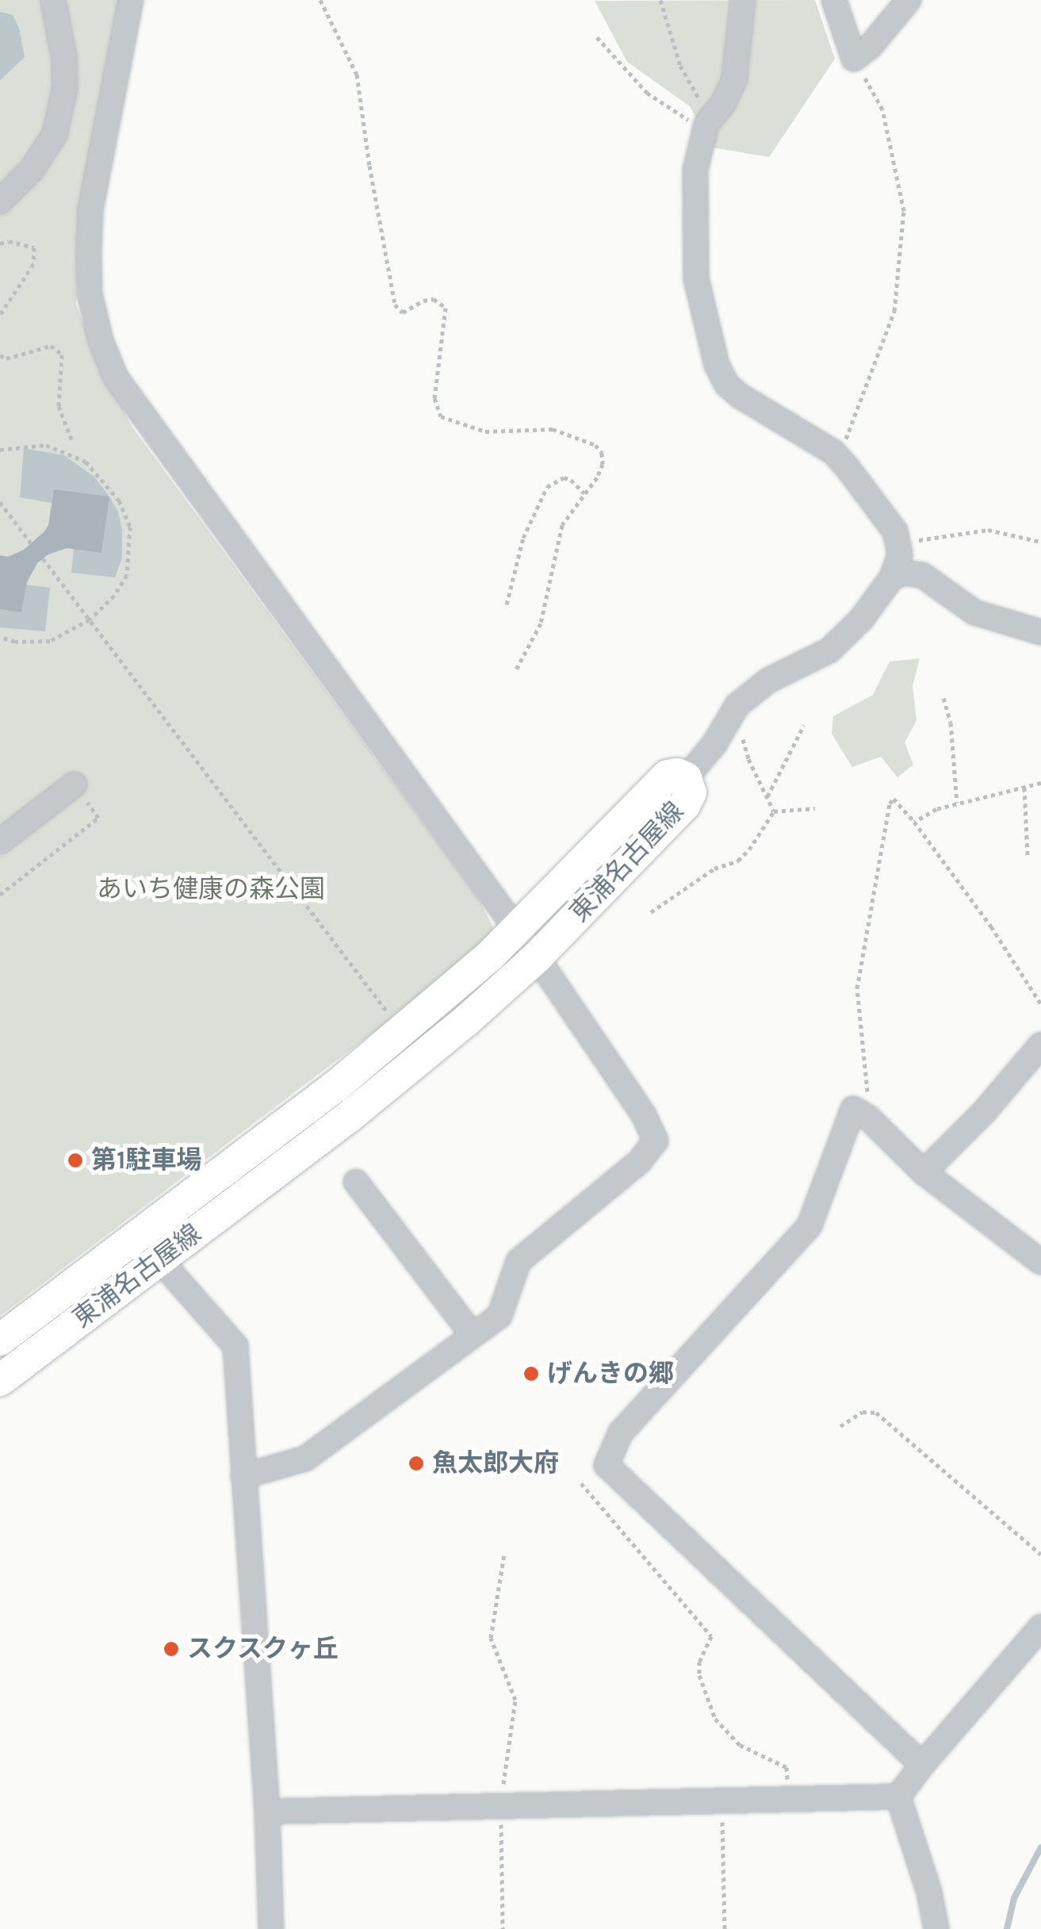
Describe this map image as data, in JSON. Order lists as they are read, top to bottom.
{
  "streets": {
    "main road": ["東浦名古屋線"]
  },
  "parks": ["あいち健康の森公園"],
  "places": [
    "第1駐車場",
    "げんきの郷",
    "魚太郎大府",
    "スクスクヶ丘"
  ]
}
